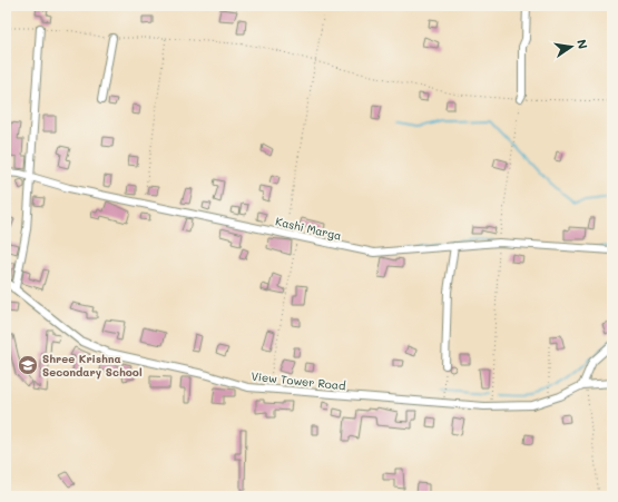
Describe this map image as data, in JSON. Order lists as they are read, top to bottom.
{
  "streets": {
    "street": ["Kashi Marga", "View Tower Road"]
  },
  "places": {
    "school or university": ["Shree Krishna Secondary School"]
  },
  "north": "right"
}
